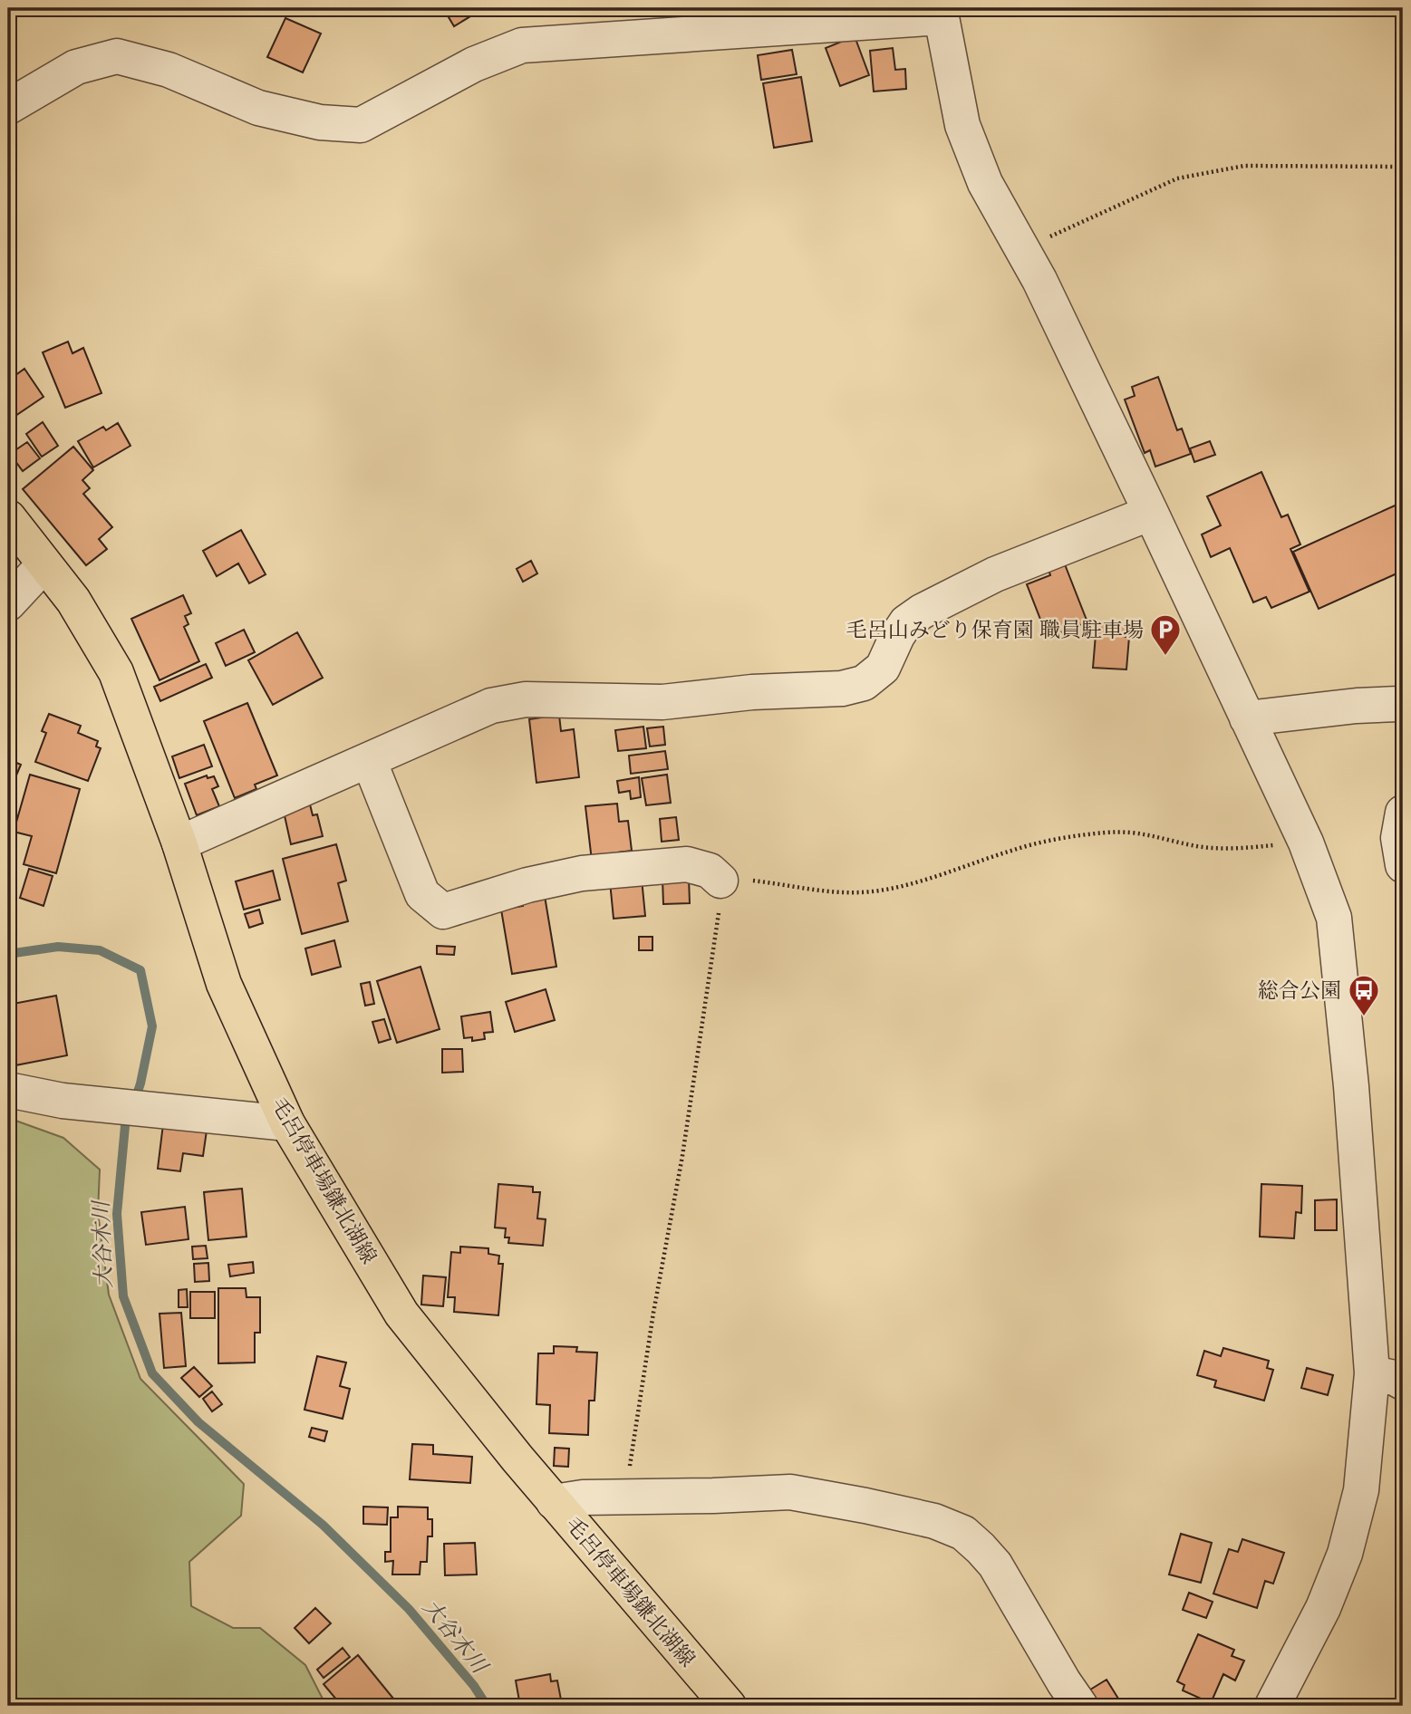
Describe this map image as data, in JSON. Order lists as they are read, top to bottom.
{
  "streets": {
    "main road": ["毛呂停車場鎌北湖線"]
  },
  "water": ["大谷木川"],
  "places": {
    "parking": ["毛呂山みどり保育園 職員駐車場"],
    "bus stop": ["総合公園"]
  }
}
